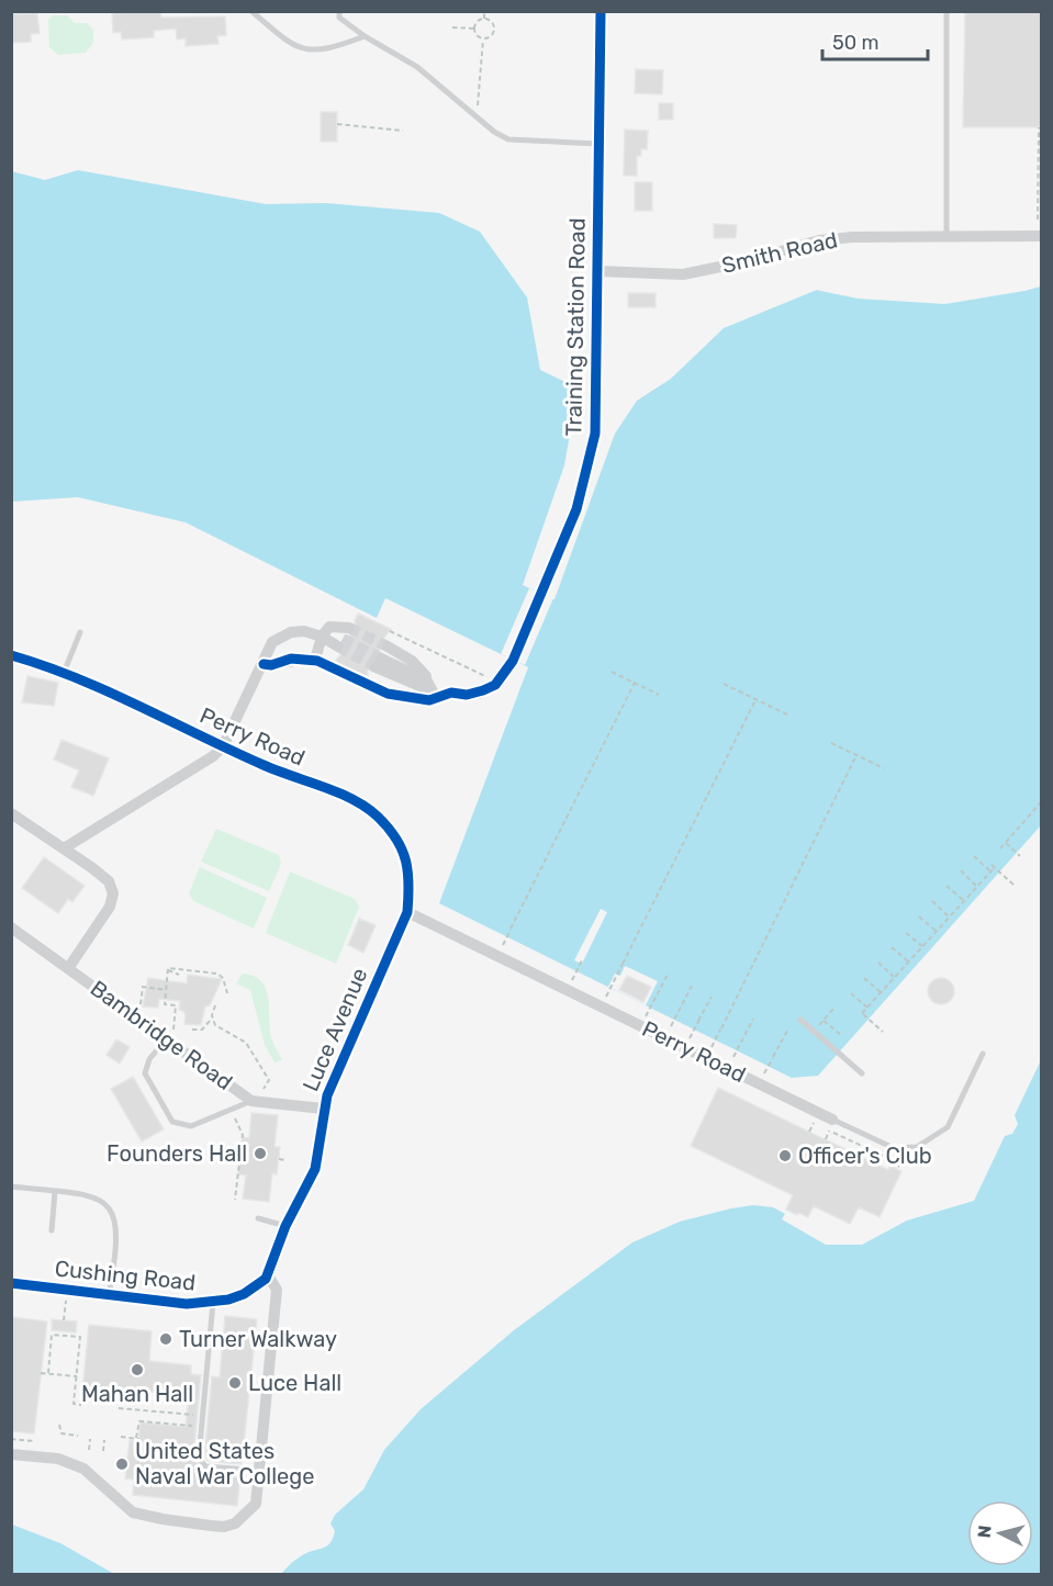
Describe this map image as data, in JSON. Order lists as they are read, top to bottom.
{
  "streets": {
    "street": [
      "Smith Road",
      "Training Station Road",
      "Perry Road",
      "Luce Avenue",
      "Bambridge Road",
      "Cushing Road"
    ]
  },
  "crossings": [
    ["Smith Road", "Training Station Road"],
    ["Perry Road", "Luce Avenue"],
    ["Luce Avenue", "Bambridge Road"],
    ["Luce Avenue", "Cushing Road"]
  ],
  "places": [
    "Founders Hall",
    "Officer's Club",
    "Turner Walkway",
    "Mahan Hall",
    "Luce Hall",
    "United States Naval War College"
  ],
  "scale_bar": "50 m",
  "north": "left"
}
